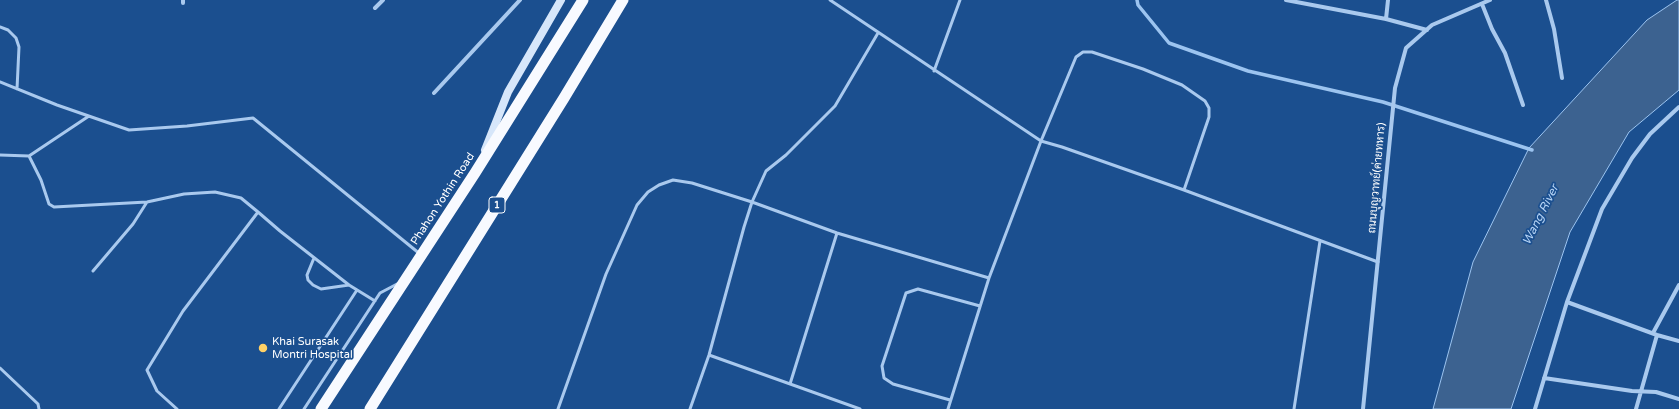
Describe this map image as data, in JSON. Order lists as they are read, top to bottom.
{
  "streets": {
    "highway": ["Phahon Yothin Road", "1"],
    "street": ["ถนนบุญวาทย์(ค่ายทหาร)"]
  },
  "water": ["Wang River"],
  "places": ["Khai Surasak Montri Hospital"]
}
